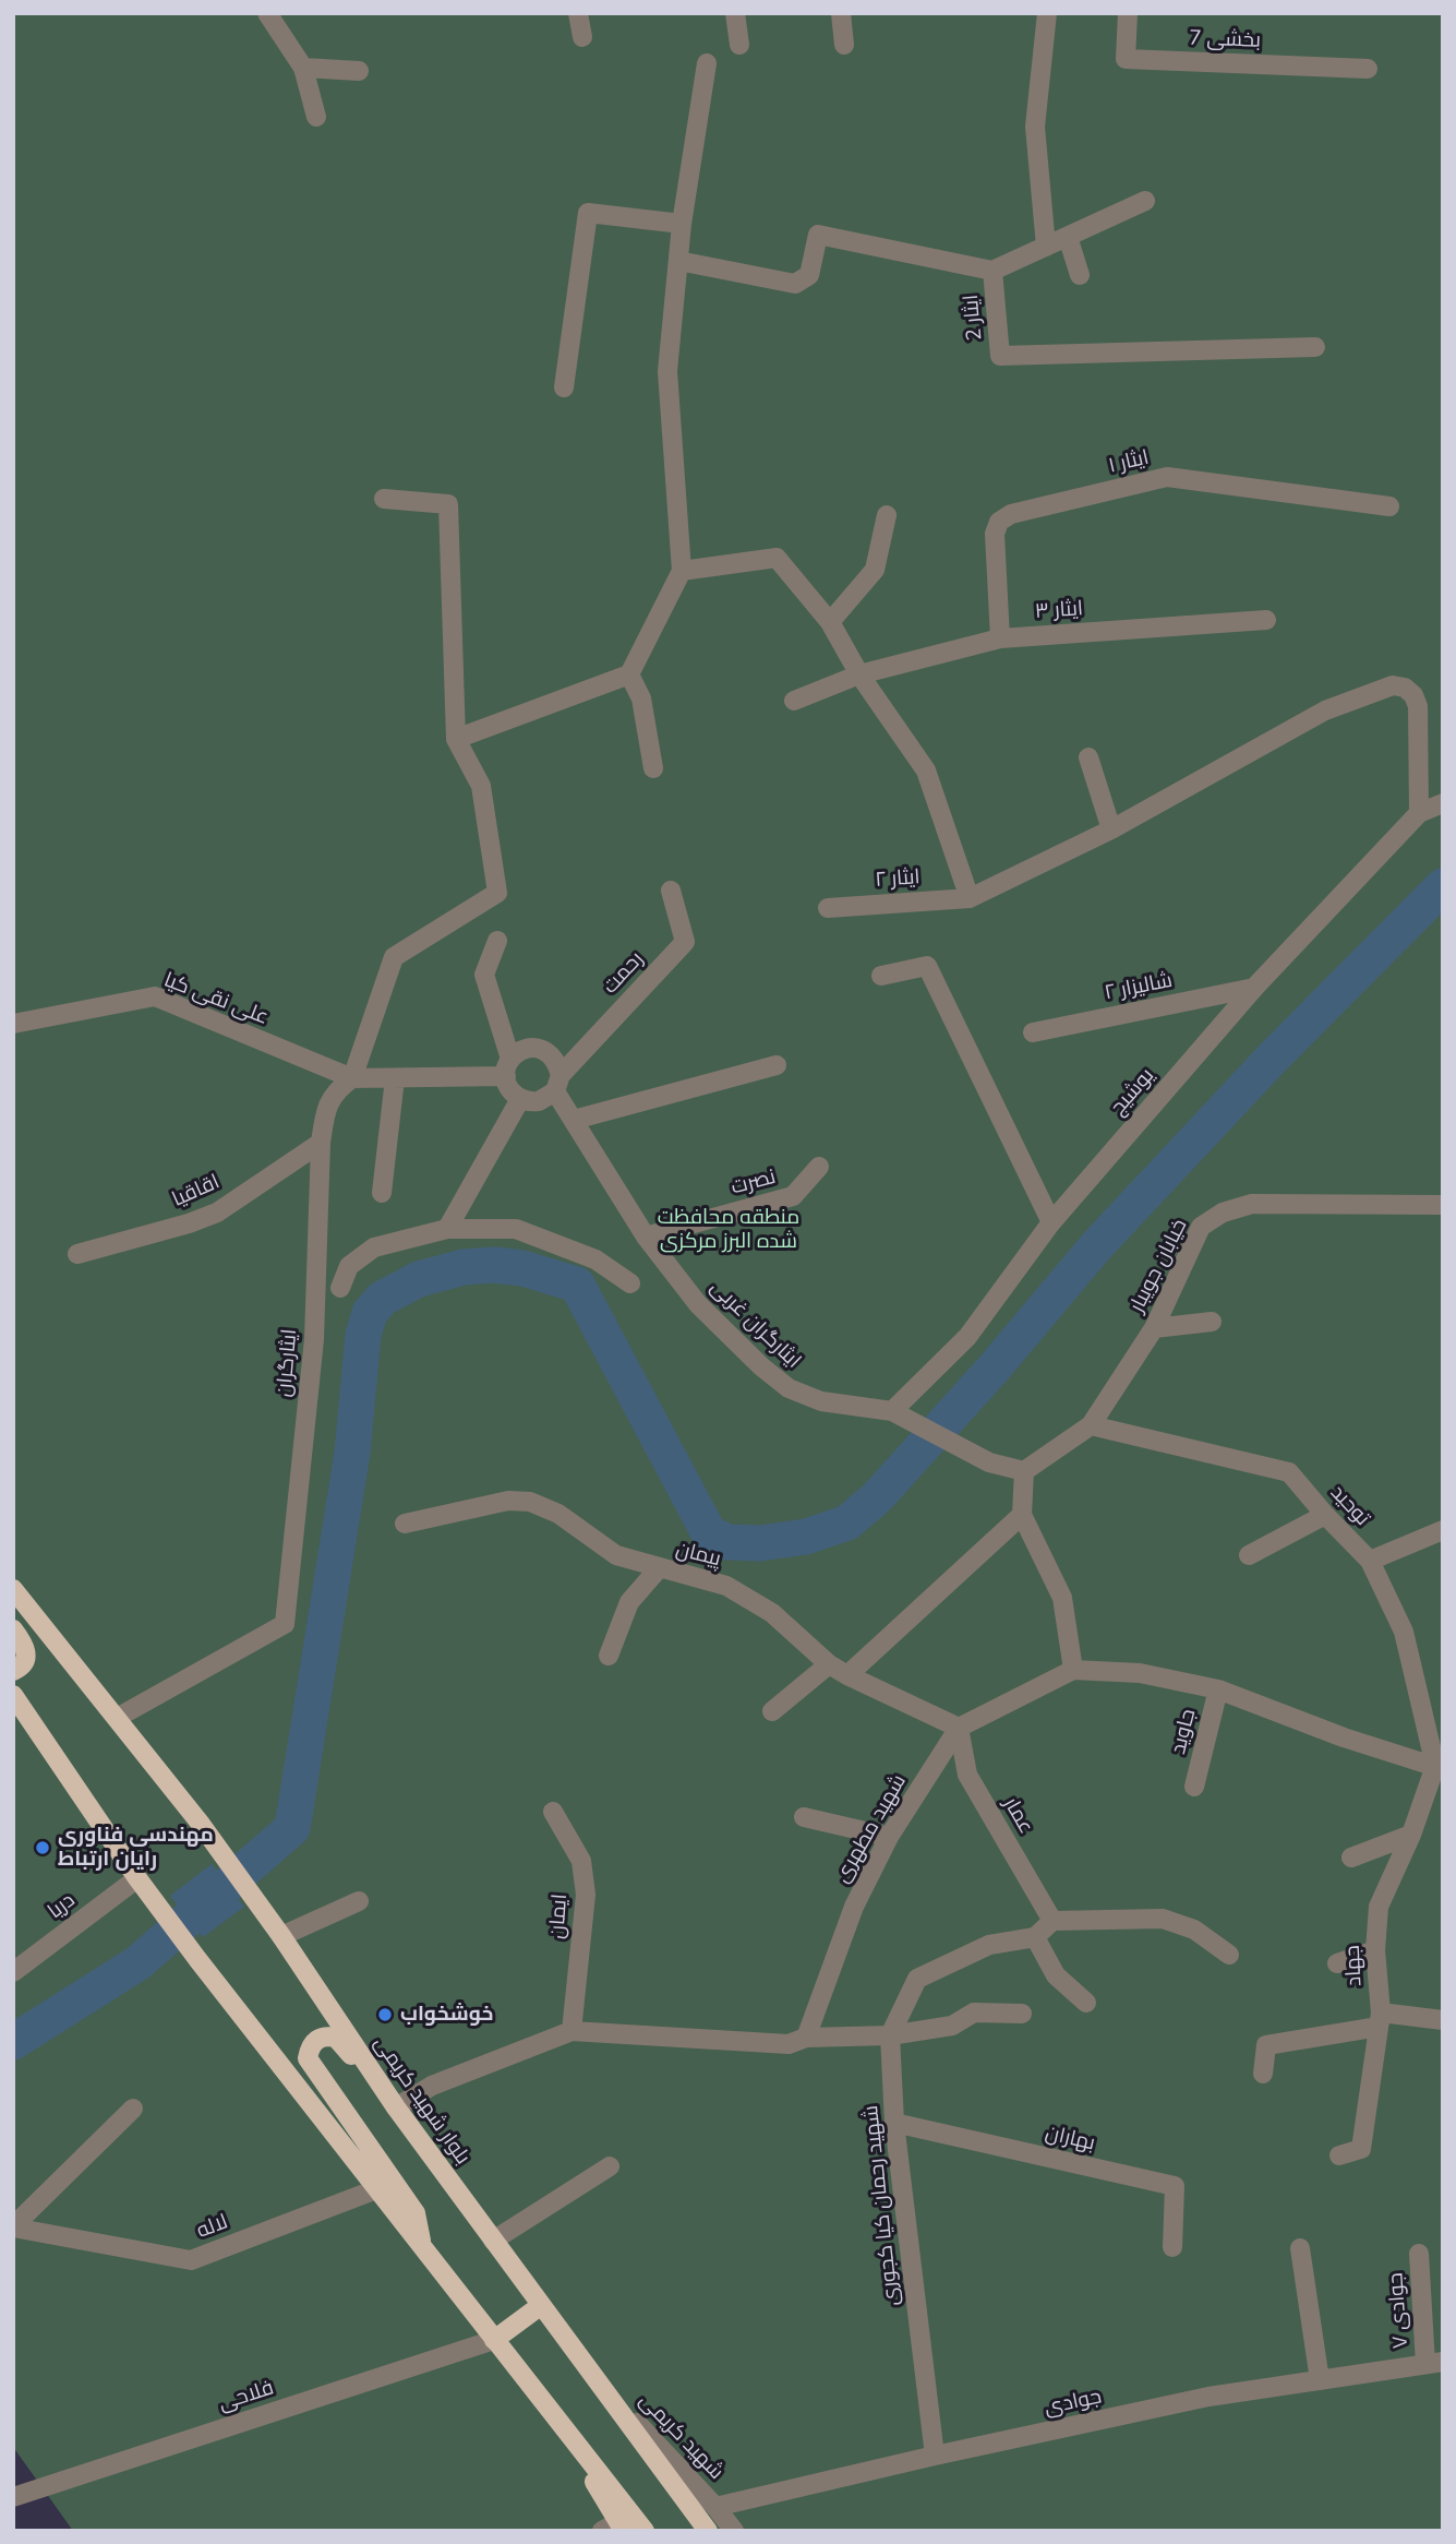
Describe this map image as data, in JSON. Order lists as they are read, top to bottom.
{
  "streets": {
    "main road": ["بلوار شهید کریمی"],
    "street": [
      "بخشی 7",
      "ایثار 2",
      "ایثار ۱",
      "ایثار ۳",
      "ایثار ۲",
      "رحمت",
      "شالیزار ۲",
      "علی نقی کیا",
      "یوشیج",
      "نصرت",
      "اقاقیا",
      "خیابان جویبار",
      "ایثارگران غربی",
      "ایثارگران",
      "توحید",
      "پیمان",
      "جاوید",
      "عمار",
      "شهید مطهری",
      "دریا",
      "ایمان",
      "جهاد",
      "بهاران",
      "شهید رحمان کیا کجوری",
      "لاله",
      "جوادی ۷",
      "فلاحی",
      "جوادی",
      "شهید کریمی"
    ]
  },
  "crossings": [
    ["ایثار ۱", "ایثار ۳"],
    ["رحمت", "ایثارگران غربی"],
    ["شالیزار ۲", "یوشیج"],
    ["علی نقی کیا", "ایثارگران"],
    ["یوشیج", "ایثارگران غربی"],
    ["نصرت", "ایثارگران غربی"],
    ["اقاقیا", "ایثارگران"],
    ["خیابان جویبار", "توحید"],
    ["ایثارگران", "بلوار شهید کریمی"],
    ["توحید", "جهاد"],
    ["پیمان", "عمار"],
    ["پیمان", "شهید مطهری"],
    ["عمار", "شهید مطهری"],
    ["بلوار شهید کریمی", "شهید کریمی"],
    ["بهاران", "شهید رحمان کیا کجوری"],
    ["شهید رحمان کیا کجوری", "جوادی"],
    ["جوادی ۷", "جوادی"],
    ["جوادی", "شهید کریمی"]
  ],
  "parks": ["منطقه محافظت شده البرز مرکزی"],
  "places": ["مهندسی فناوری رایان ارتباط", "خوشخواب"]
}
